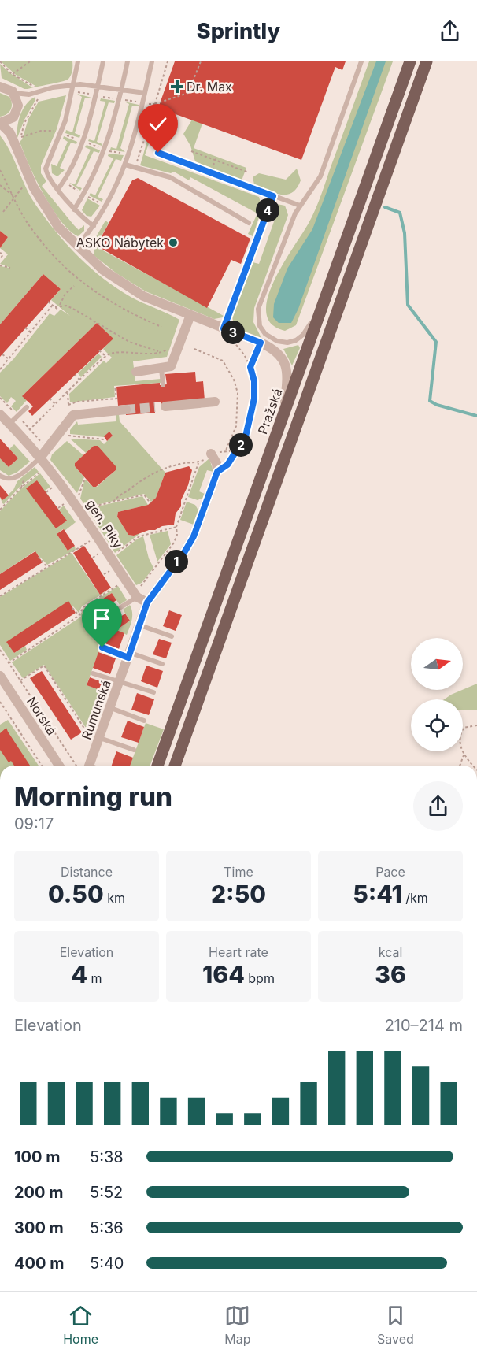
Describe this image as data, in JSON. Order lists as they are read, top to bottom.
{
  "streets": {
    "main road": ["Pražská"],
    "street": ["gen. Píky", "Rumunská", "Norská"]
  },
  "crossings": [
    ["gen. Píky", "Rumunská"]
  ],
  "places": {
    "health": ["Dr. Max"],
    "other": ["ASKO Nábytek"]
  },
  "north": "right",
  "page": {
    "header": "Sprintly",
    "pins": [
      "4",
      "3",
      "2",
      "1"
    ],
    "heading": ["Morning run", "09:17"],
    "stats": [
      ["Distance", "0.50 km"],
      ["Time", "2:50"],
      ["Pace", "5:41 /km"],
      ["Elevation", "4 m"],
      ["Heart rate", "164 bpm"],
      ["kcal", "36"]
    ],
    "chart": ["Elevation", "210–214 m"],
    "list": [
      {
        "name": "100 m",
        "note": "5:38"
      },
      {
        "name": "200 m",
        "note": "5:52"
      },
      {
        "name": "300 m",
        "note": "5:36"
      },
      {
        "name": "400 m",
        "note": "5:40"
      }
    ],
    "tabs": ["Home", "Map", "Saved"]
  }
}
